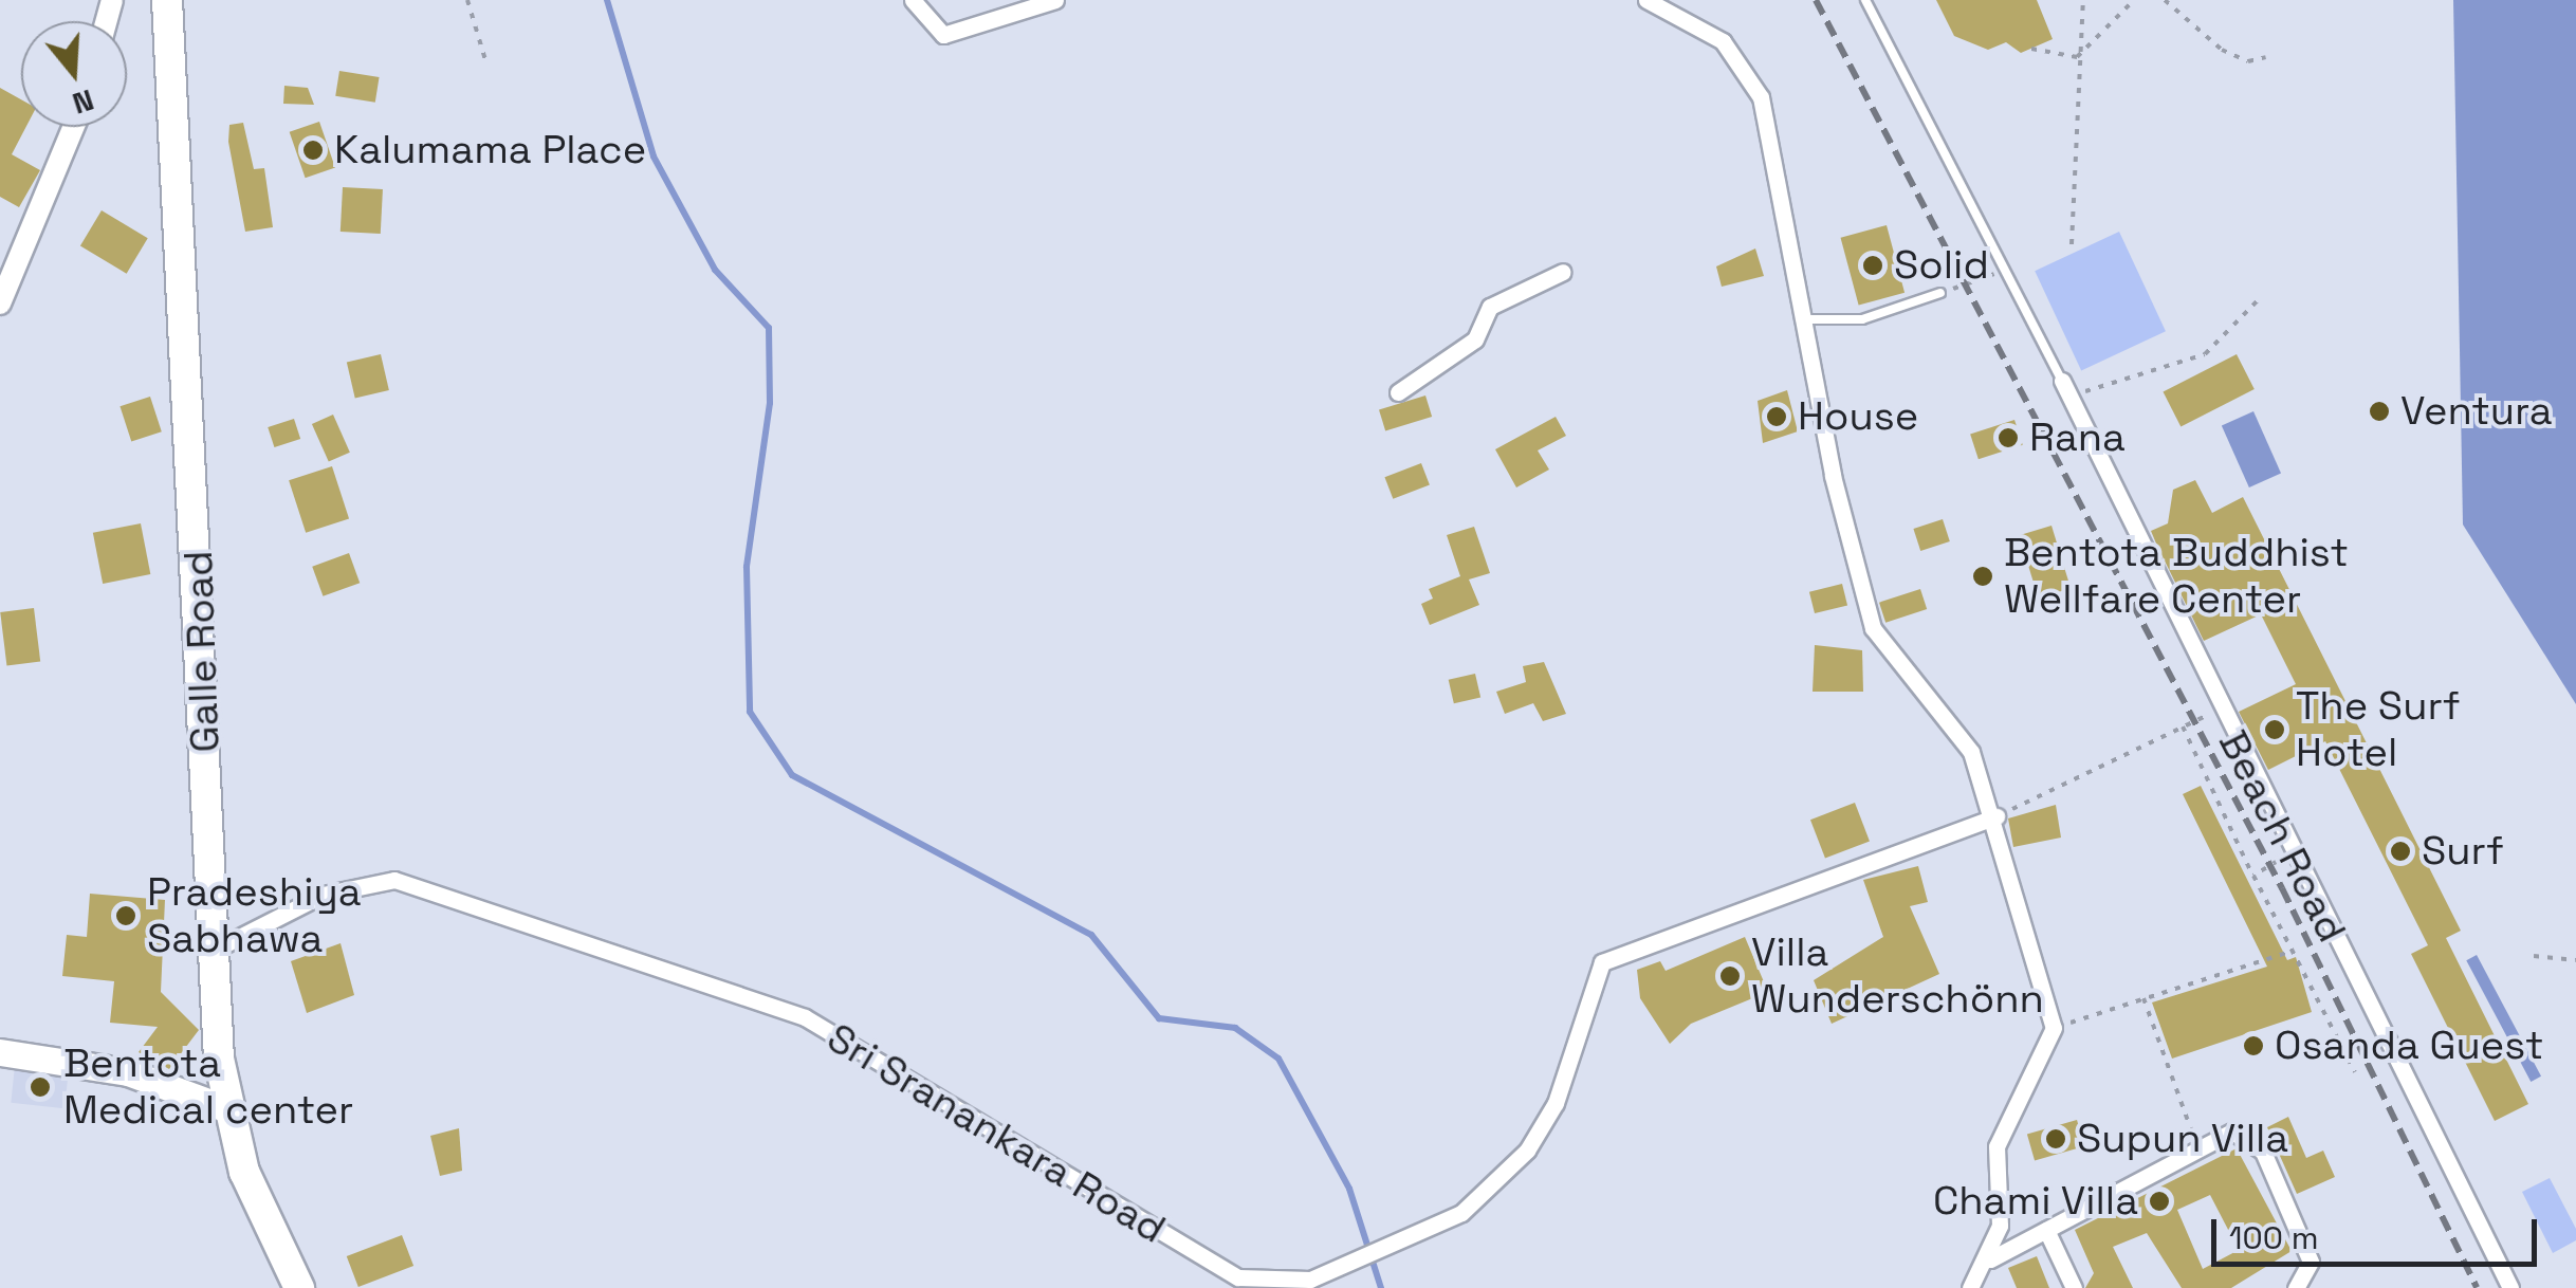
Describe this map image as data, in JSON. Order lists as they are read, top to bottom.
{
  "streets": {
    "highway": ["Galle Road"],
    "street": ["Beach Road", "Sri Sranankara Road"]
  },
  "crossings": [
    ["Galle Road", "Sri Sranankara Road"]
  ],
  "places": [
    "Kalumama Place",
    "Solid",
    "Ventura",
    "House",
    "Rana",
    "Bentota Buddhist Wellfare Center",
    "The Surf Hotel",
    "Surf",
    "Pradeshiya Sabhawa",
    "Villa Wunderschönn",
    "Osanda Guest",
    "Bentota Medical center",
    "Supun Villa",
    "Chami Villa"
  ],
  "scale_bar": "100 m",
  "north": "bottom"
}
